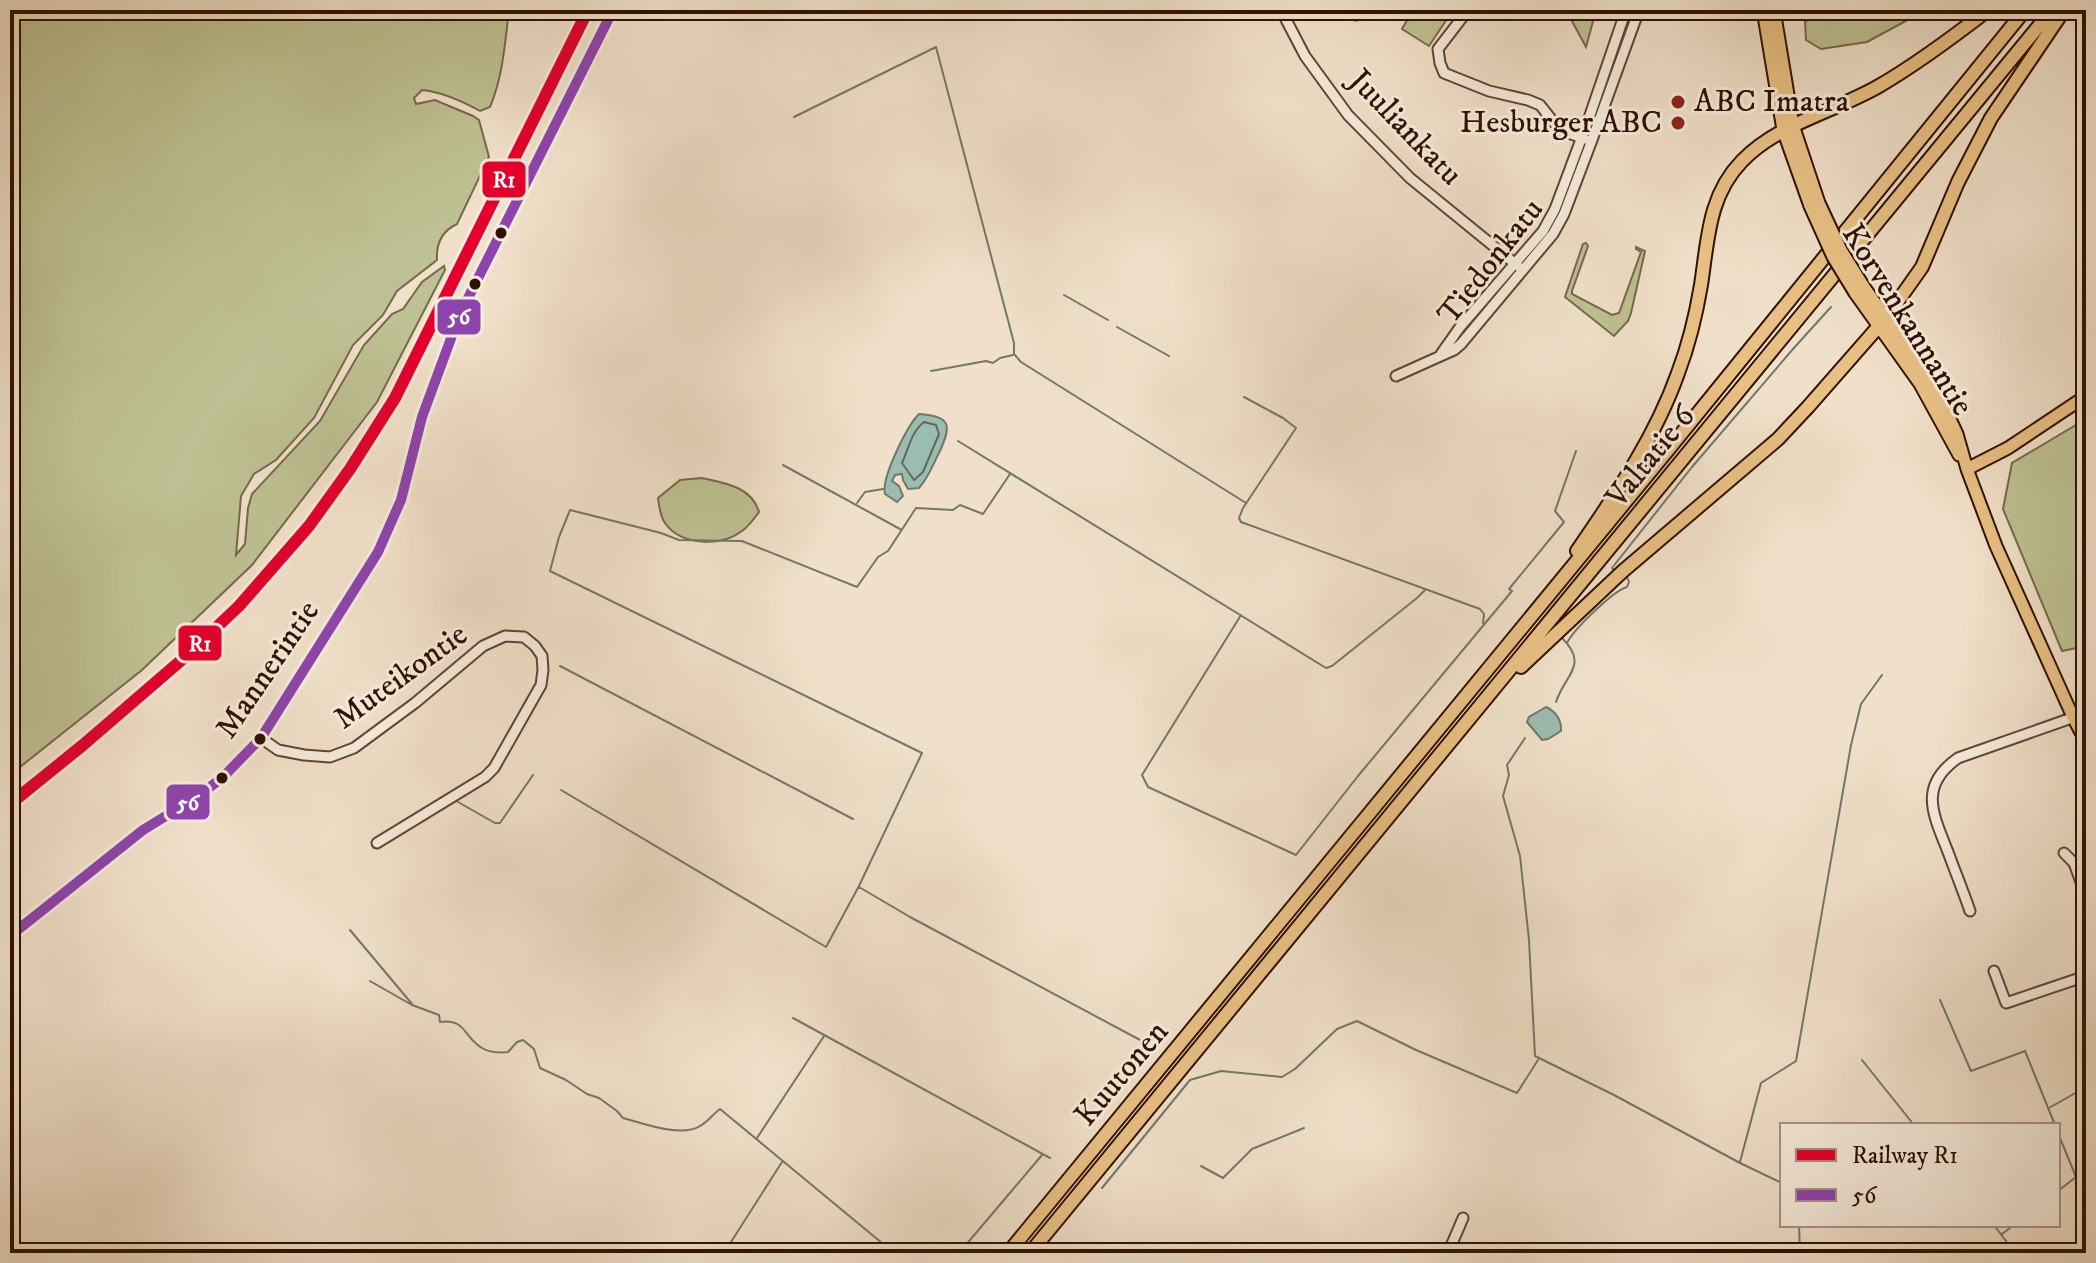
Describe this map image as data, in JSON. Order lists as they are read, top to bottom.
{
  "streets": {
    "highway": ["Valtatie 6", "Kuutonen"],
    "main road": ["Korvenkannantie"],
    "street": [
      "Juuliankatu",
      "Tiedonkatu",
      "Mannerintie",
      "Muteikontie"
    ]
  },
  "crossings": [
    ["Juuliankatu", "Tiedonkatu"],
    ["Valtatie 6", "Kuutonen"],
    ["Mannerintie", "Muteikontie"]
  ],
  "places": ["ABC Imatra", "Hesburger ABC"],
  "lines": ["rail line R1", "transit line 56"],
  "legend": ["Railway R1", "56"]
}
